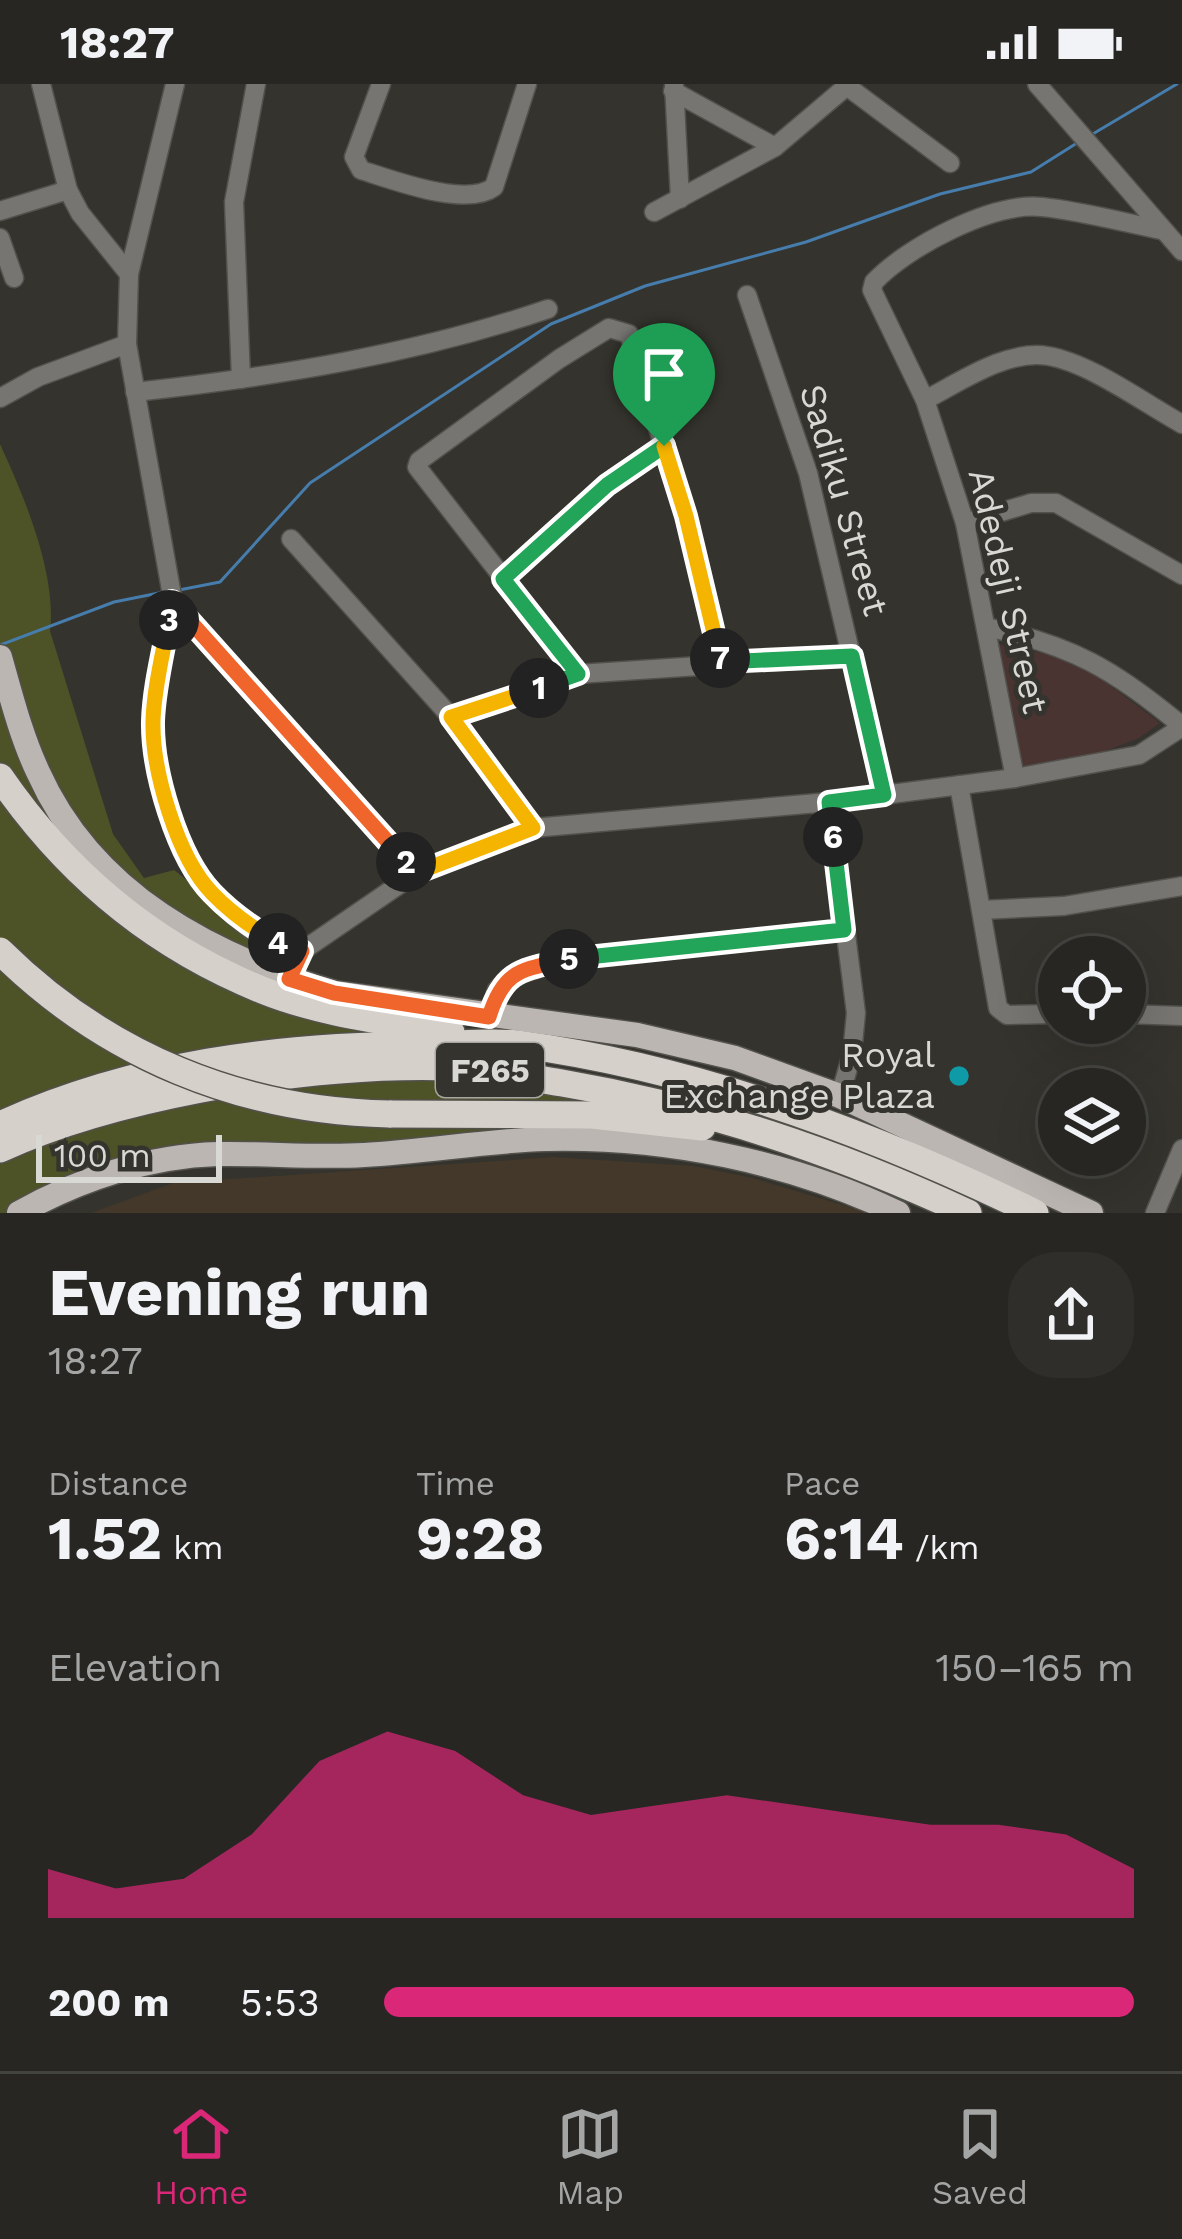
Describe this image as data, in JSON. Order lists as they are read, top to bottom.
{
  "streets": {
    "highway": ["F265"],
    "street": ["Sadiku Street", "Adedeji Street"]
  },
  "places": ["Royal Exchange Plaza"],
  "scale_bar": "100 m",
  "page": {
    "status": "18:27",
    "pins": [
      "3",
      "7",
      "1",
      "6",
      "2",
      "4",
      "5"
    ],
    "scale": "100 m",
    "heading": ["Evening run", "18:27"],
    "stats": [
      ["Distance", "1.52 km"],
      ["Time", "9:28"],
      ["Pace", "6:14 /km"]
    ],
    "chart": ["Elevation", "150–165 m"],
    "list": [
      {
        "name": "200 m",
        "note": "5:53"
      }
    ],
    "tabs": ["Home", "Map", "Saved"]
  }
}
